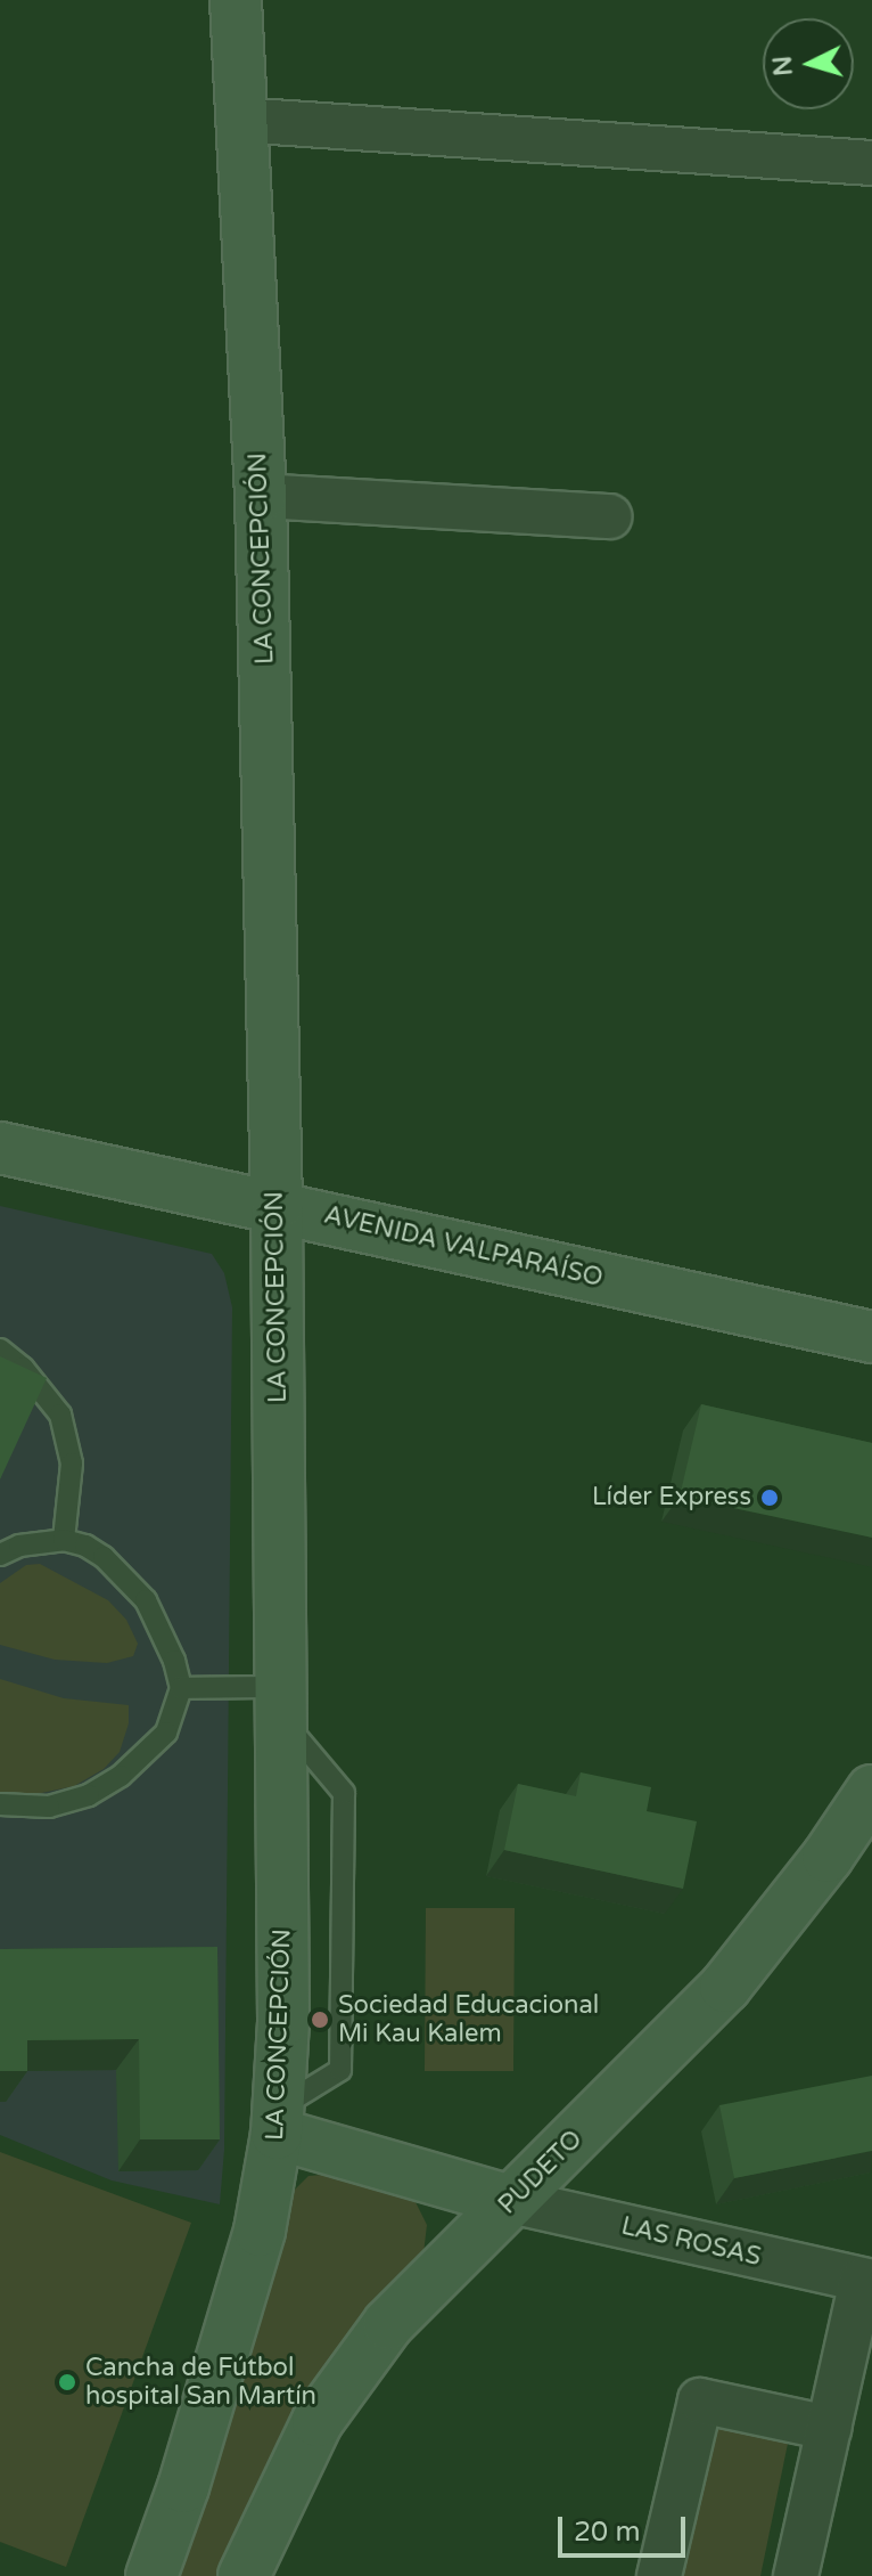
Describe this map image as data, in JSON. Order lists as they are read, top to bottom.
{
  "streets": {
    "main road": ["LA CONCEPCIÓN", "AVENIDA VALPARAÍSO", "PUDETO"],
    "street": ["LAS ROSAS"]
  },
  "crossings": [
    ["LA CONCEPCIÓN", "AVENIDA VALPARAÍSO"],
    ["PUDETO", "LAS ROSAS"]
  ],
  "places": ["Líder Express", "Sociedad Educacional Mi Kau Kalem", "Cancha de Fútbol hospital San Martín"],
  "scale_bar": "20 m",
  "north": "left"
}
